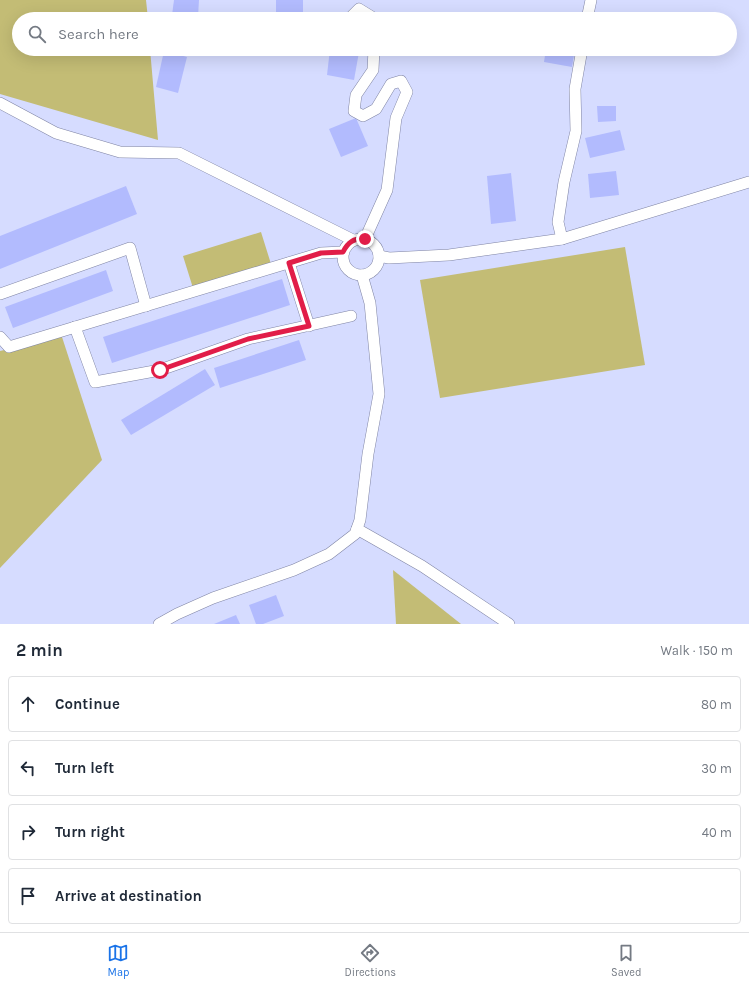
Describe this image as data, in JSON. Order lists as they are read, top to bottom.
{
  "page": {
    "search": "Search here",
    "heading": ["2 min", "Walk · 150 m"],
    "list": [
      ["Continue", "80 m"],
      ["Turn left", "30 m"],
      ["Turn right", "40 m"],
      "Arrive at destination"
    ],
    "nav": ["Map", "Directions", "Saved"]
  }
}
